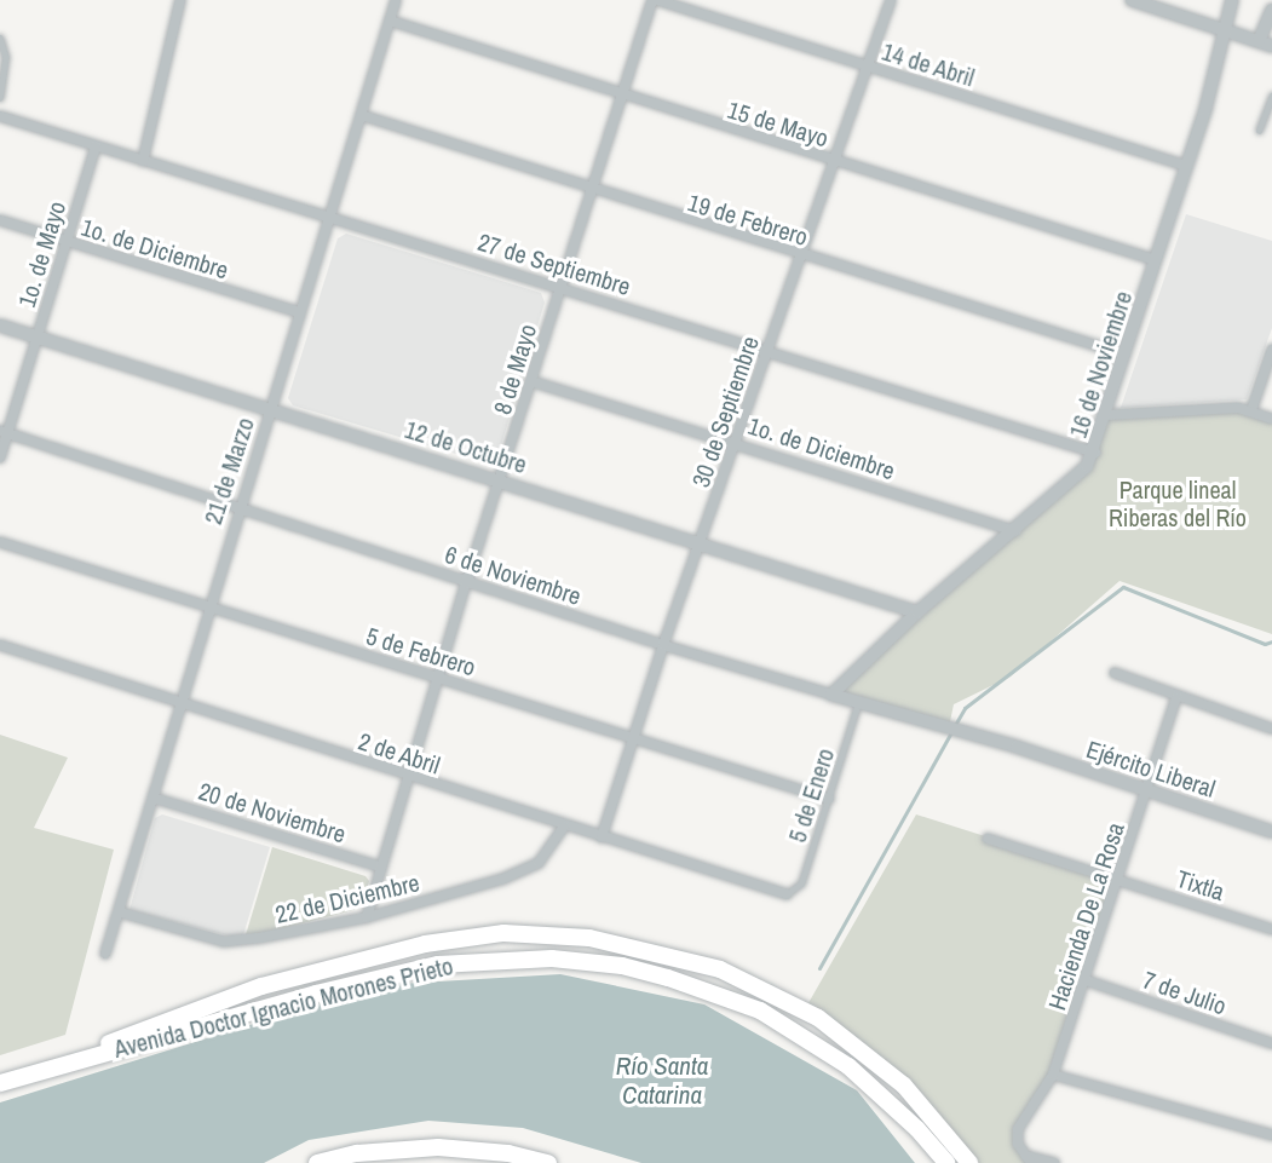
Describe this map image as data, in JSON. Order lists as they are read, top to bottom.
{
  "streets": {
    "highway": ["Avenida Doctor Ignacio Morones Prieto"],
    "street": [
      "14 de Abril",
      "15 de Mayo",
      "19 de Febrero",
      "1o. de Diciembre",
      "1o. de Mayo",
      "27 de Septiembre",
      "16 de Noviembre",
      "8 de Mayo",
      "30 de Septiembre",
      "12 de Octubre",
      "21 de Marzo",
      "6 de Noviembre",
      "5 de Febrero",
      "2 de Abril",
      "Ejército Liberal",
      "20 de Noviembre",
      "Tixtla",
      "22 de Diciembre",
      "Hacienda De La Rosa",
      "7 de Julio"
    ],
    "lane": ["5 de Enero"]
  },
  "crossings": [
    ["14 de Abril", "16 de Noviembre"],
    ["14 de Abril", "8 de Mayo"],
    ["14 de Abril", "30 de Septiembre"],
    ["15 de Mayo", "16 de Noviembre"],
    ["15 de Mayo", "8 de Mayo"],
    ["15 de Mayo", "30 de Septiembre"],
    ["15 de Mayo", "21 de Marzo"],
    ["19 de Febrero", "16 de Noviembre"],
    ["19 de Febrero", "8 de Mayo"],
    ["19 de Febrero", "30 de Septiembre"],
    ["19 de Febrero", "21 de Marzo"],
    ["1o. de Diciembre", "1o. de Mayo"],
    ["1o. de Diciembre", "16 de Noviembre"],
    ["1o. de Diciembre", "8 de Mayo"],
    ["1o. de Diciembre", "30 de Septiembre"],
    ["1o. de Diciembre", "21 de Marzo"],
    ["1o. de Mayo", "27 de Septiembre"],
    ["1o. de Mayo", "12 de Octubre"],
    ["1o. de Mayo", "6 de Noviembre"],
    ["27 de Septiembre", "16 de Noviembre"],
    ["27 de Septiembre", "8 de Mayo"],
    ["27 de Septiembre", "30 de Septiembre"],
    ["27 de Septiembre", "21 de Marzo"],
    ["16 de Noviembre", "12 de Octubre"],
    ["16 de Noviembre", "6 de Noviembre"],
    ["8 de Mayo", "12 de Octubre"],
    ["8 de Mayo", "6 de Noviembre"],
    ["8 de Mayo", "5 de Febrero"],
    ["8 de Mayo", "2 de Abril"],
    ["8 de Mayo", "20 de Noviembre"],
    ["8 de Mayo", "22 de Diciembre"],
    ["30 de Septiembre", "12 de Octubre"],
    ["30 de Septiembre", "6 de Noviembre"],
    ["30 de Septiembre", "5 de Febrero"],
    ["30 de Septiembre", "2 de Abril"],
    ["12 de Octubre", "21 de Marzo"],
    ["21 de Marzo", "6 de Noviembre"],
    ["21 de Marzo", "5 de Febrero"],
    ["21 de Marzo", "2 de Abril"],
    ["21 de Marzo", "20 de Noviembre"],
    ["21 de Marzo", "22 de Diciembre"],
    ["6 de Noviembre", "Ejército Liberal"],
    ["6 de Noviembre", "5 de Enero"],
    ["5 de Febrero", "5 de Enero"],
    ["2 de Abril", "5 de Enero"],
    ["2 de Abril", "22 de Diciembre"],
    ["Ejército Liberal", "Hacienda De La Rosa"],
    ["Tixtla", "Hacienda De La Rosa"],
    ["Hacienda De La Rosa", "7 de Julio"]
  ],
  "water": ["Río Santa Catarina"],
  "parks": ["Parque lineal Riberas del Río"]
}
